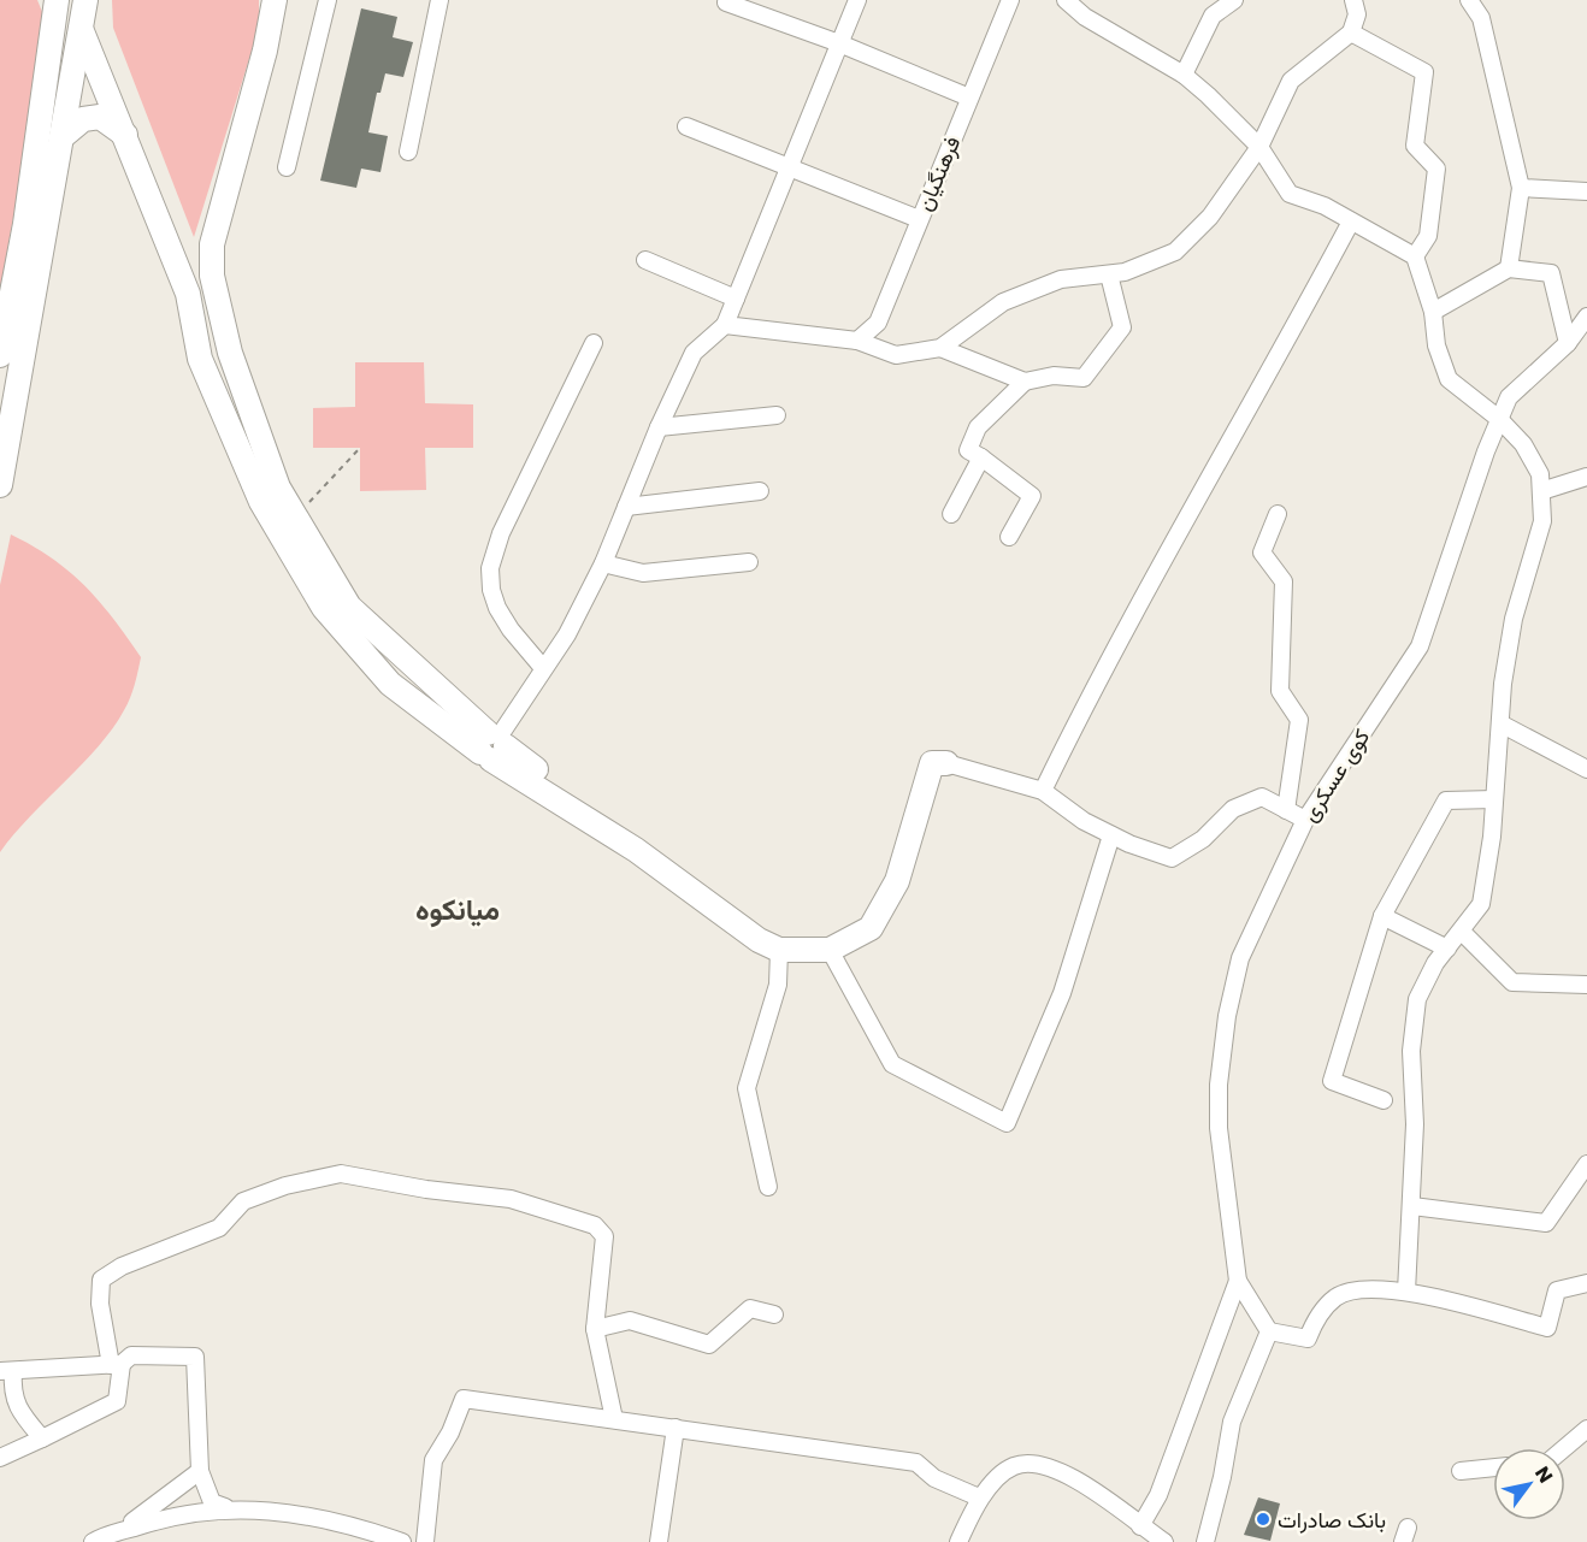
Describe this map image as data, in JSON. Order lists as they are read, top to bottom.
{
  "streets": {
    "street": ["فرهنگیان", "کوی عسکری"]
  },
  "districts": ["میانکوه"],
  "places": ["بانک صادرات"],
  "north": "top right"
}
